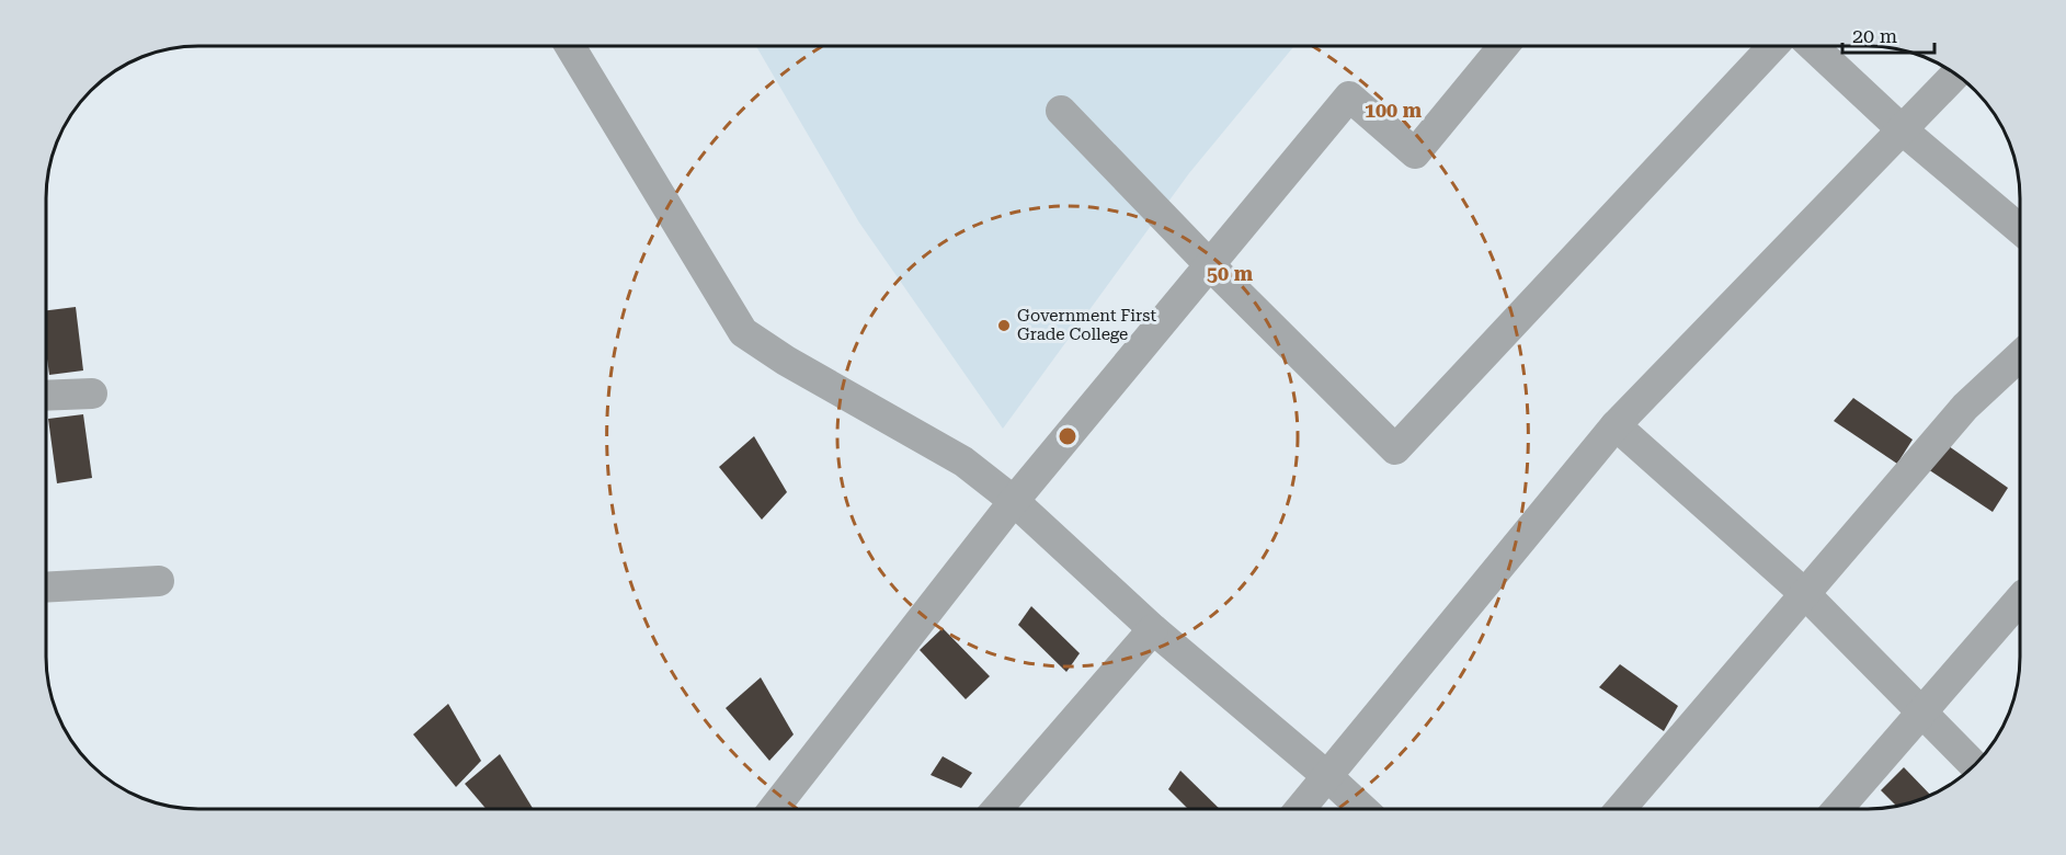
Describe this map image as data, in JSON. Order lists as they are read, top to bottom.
{
  "places": ["Government First Grade College"],
  "scale_bar": "20 m",
  "rings": ["100 m", "50 m"]
}
